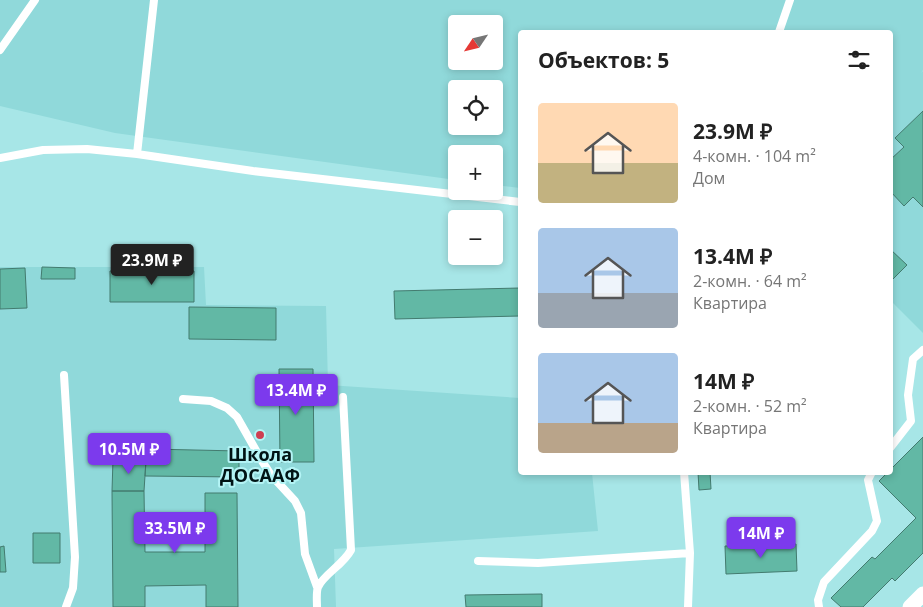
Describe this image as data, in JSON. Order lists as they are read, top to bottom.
{
  "places": ["Школа ДОСААФ"],
  "north": "bottom left",
  "page": {
    "map_buttons": ["+", "−"],
    "heading": "Объектов: 5",
    "list": [
      {
        "name": "23.9M ₽",
        "note": "4-комн. · 104 m² · Дом"
      },
      {
        "name": "13.4M ₽",
        "note": "2-комн. · 64 m² · Квартира"
      },
      {
        "name": "14M ₽",
        "note": "2-комн. · 52 m² · Квартира"
      }
    ],
    "price": [
      "23.9M ₽",
      "13.4M ₽",
      "10.5M ₽",
      "33.5M ₽",
      "14M ₽"
    ]
  }
}
